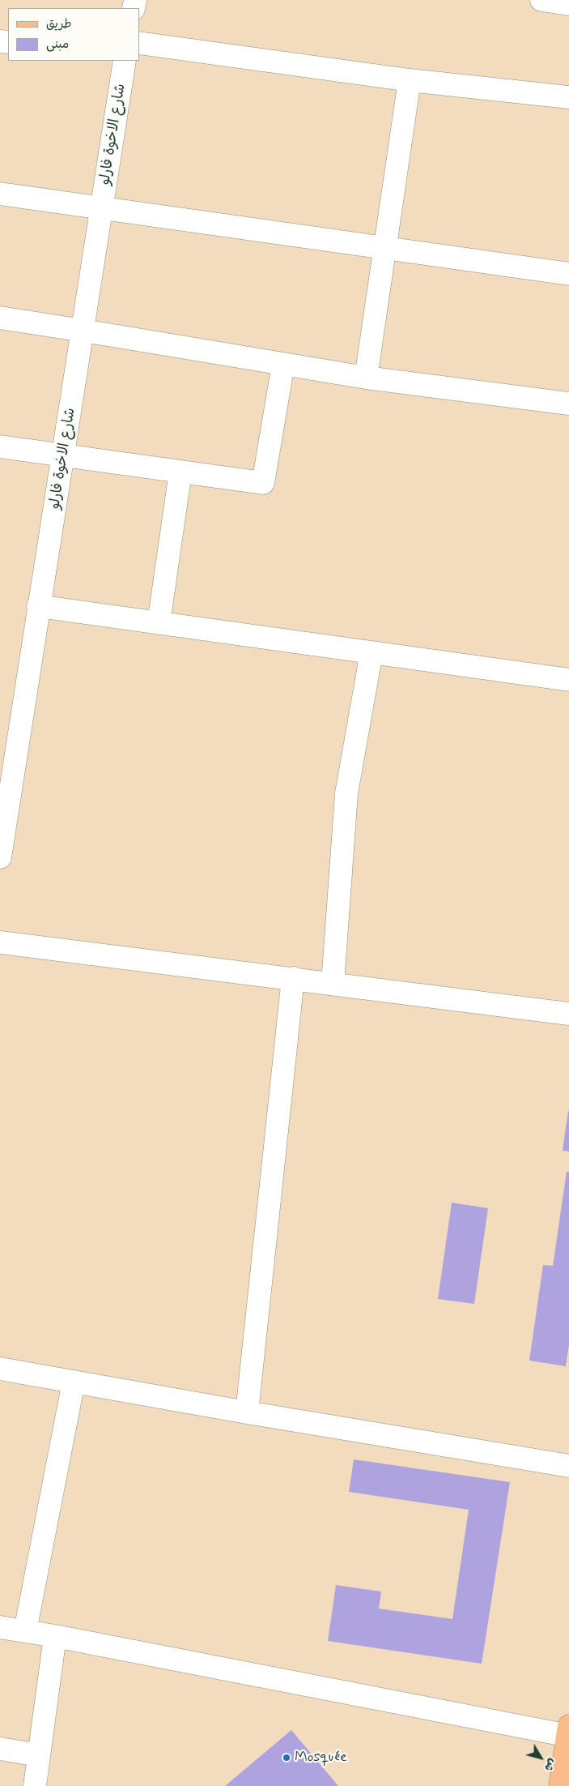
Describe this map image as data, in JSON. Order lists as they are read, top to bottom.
{
  "streets": {
    "street": ["شارع الاخوة فارلو"]
  },
  "places": ["Mosquée"],
  "legend": ["طريق", "مبنى"],
  "north": "bottom right"
}
